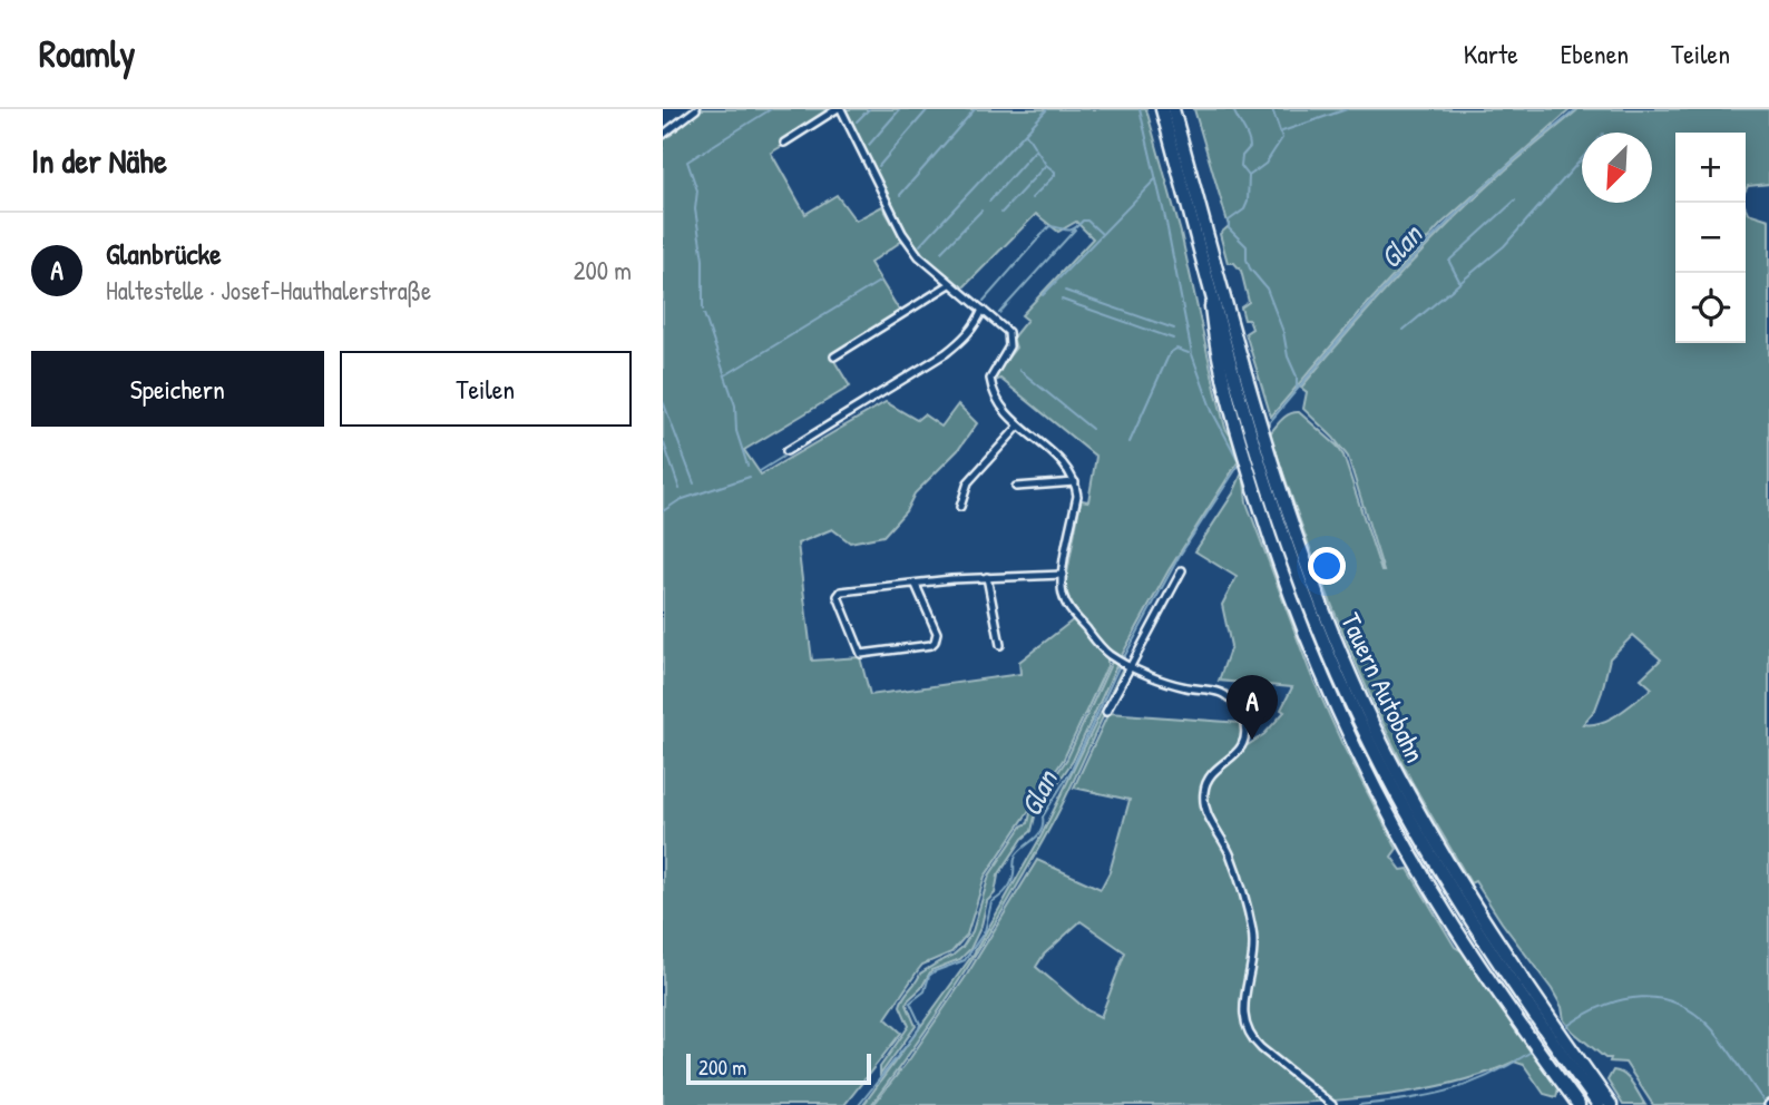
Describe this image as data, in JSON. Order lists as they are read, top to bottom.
{
  "streets": {
    "highway": ["Tauern Autobahn"]
  },
  "water": ["Glan"],
  "scale_bar": "200 m",
  "north": "bottom left",
  "page": {
    "header": "Roamly",
    "nav": ["Karte", "Ebenen", "Teilen"],
    "heading": "In der Nähe",
    "map_buttons": ["+", "−"],
    "list": [
      {
        "mark": "A",
        "name": "Glanbrücke",
        "note": "Haltestelle · Josef-Hauthalerstraße",
        "value": "200 m"
      }
    ],
    "buttons": ["Speichern", "Teilen"],
    "pins": "A",
    "scale": "200 m"
  }
}
